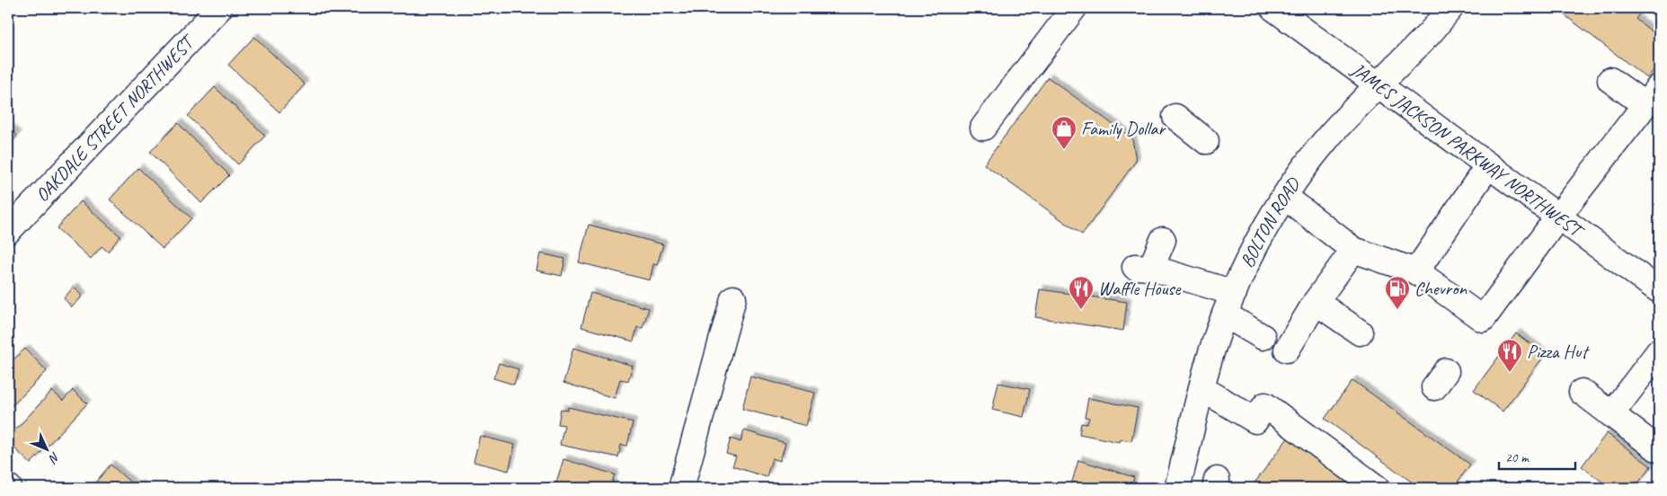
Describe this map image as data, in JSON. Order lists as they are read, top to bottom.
{
  "streets": {
    "street": ["OAKDALE STREET NORTHWEST", "JAMES JACKSON PARKWAY NORTHWEST", "BOLTON ROAD"]
  },
  "crossings": [
    ["JAMES JACKSON PARKWAY NORTHWEST", "BOLTON ROAD"]
  ],
  "places": {
    "shop": ["Family Dollar"],
    "restaurant": ["Waffle House", "Pizza Hut"],
    "fuel station": ["Chevron"]
  },
  "scale_bar": "20 m",
  "north": "bottom right"
}
